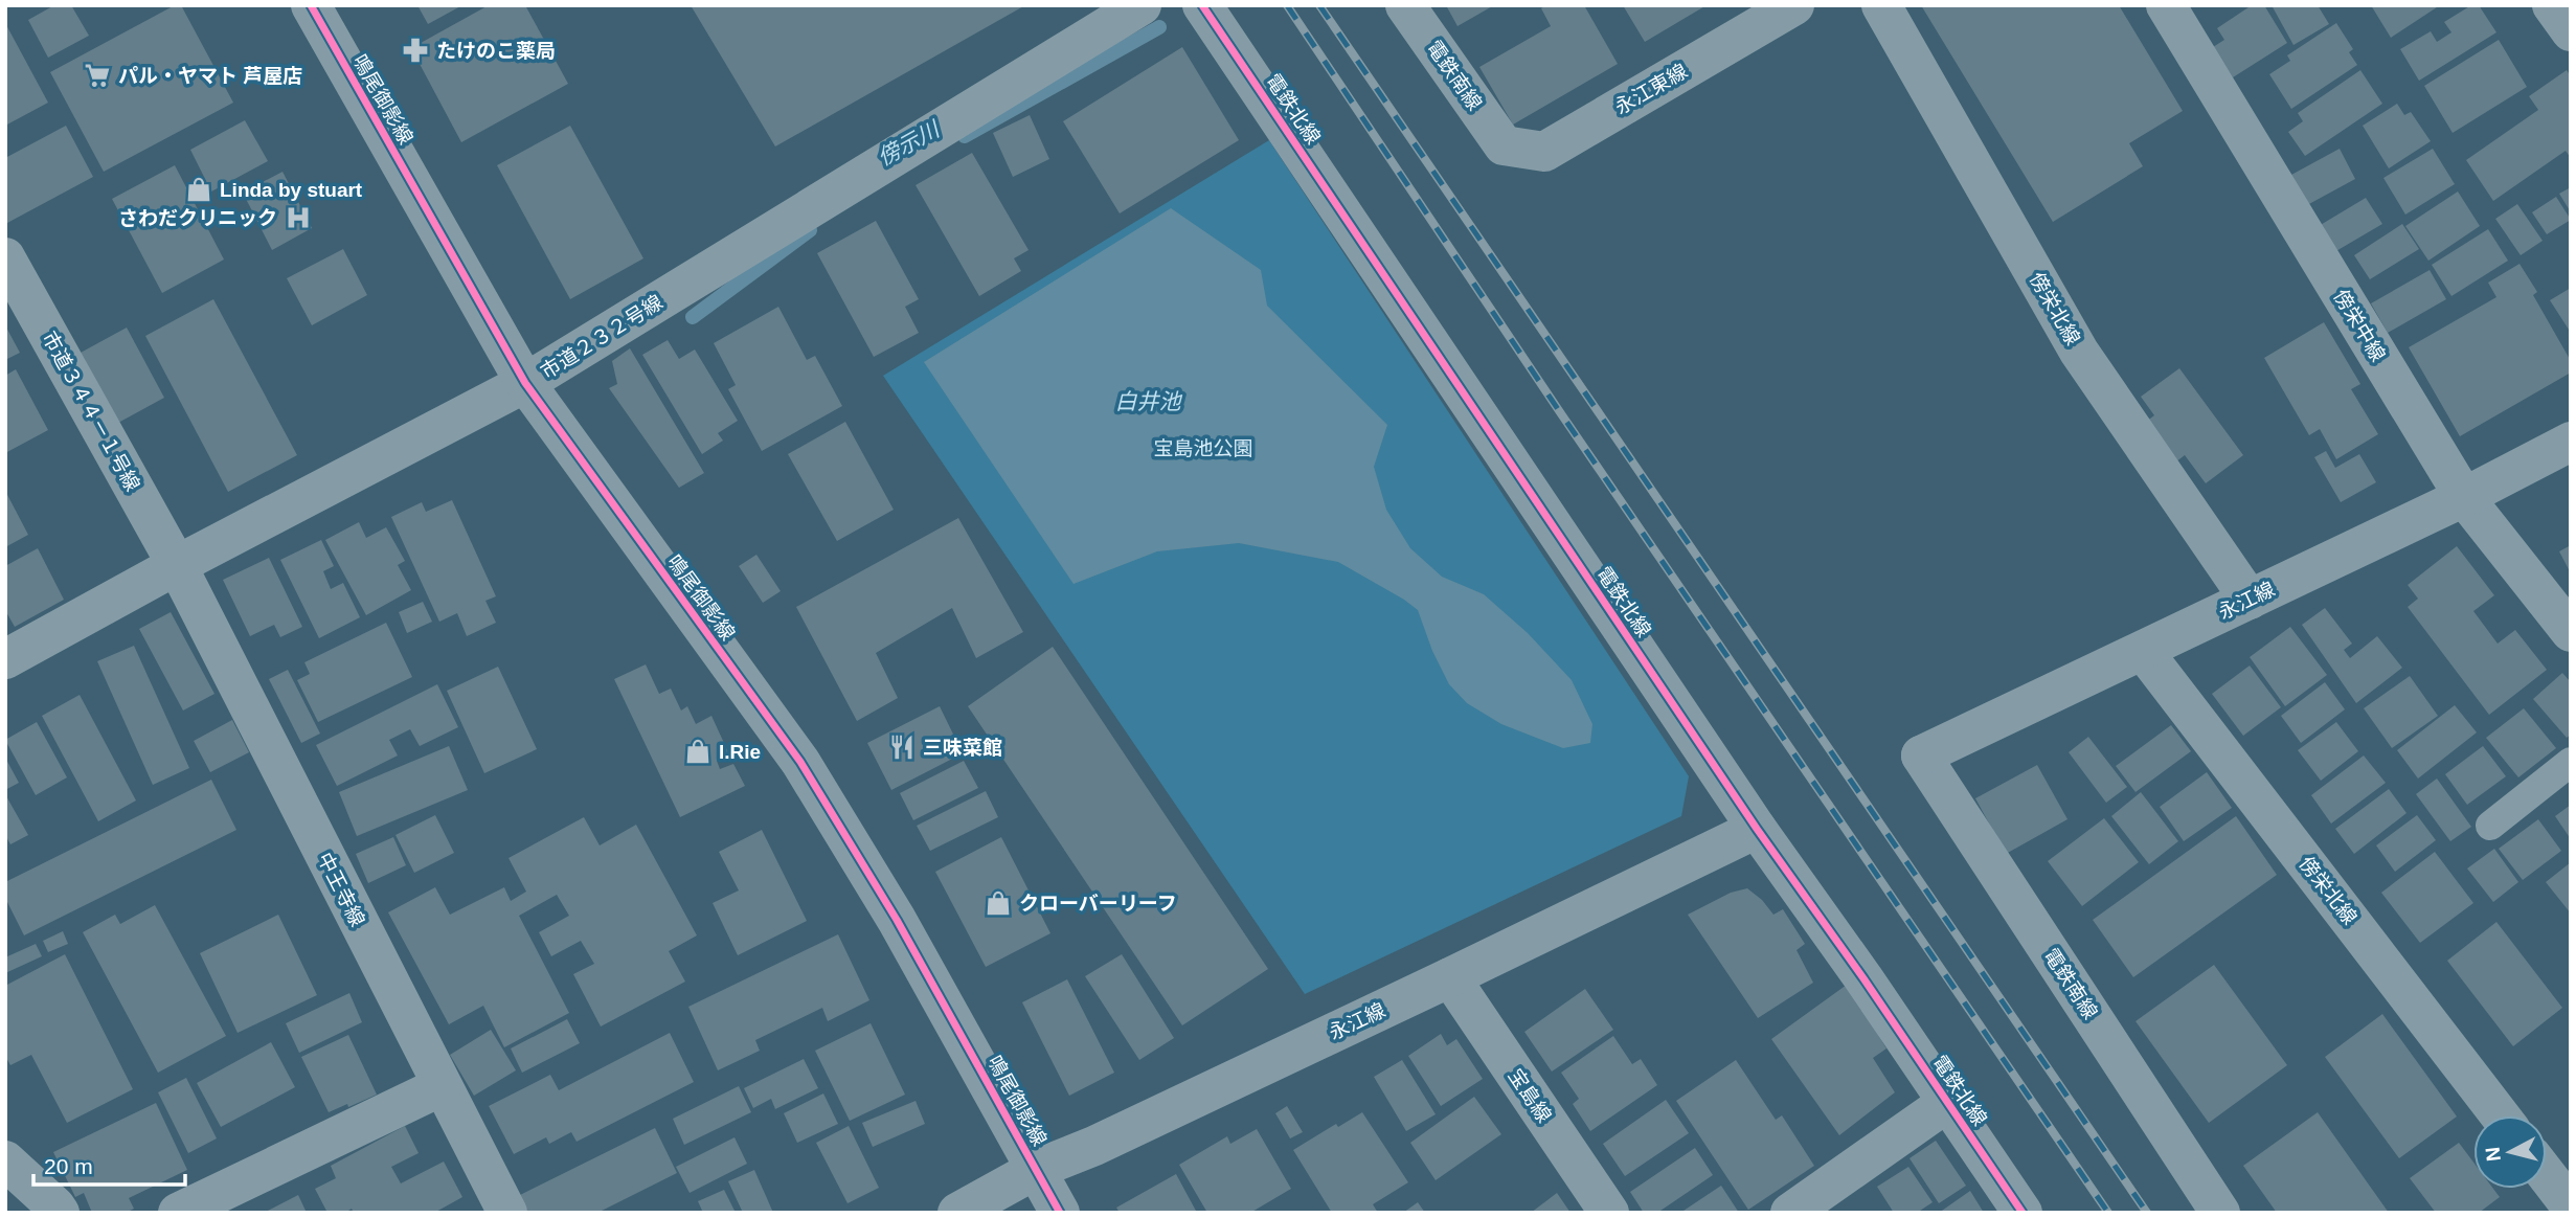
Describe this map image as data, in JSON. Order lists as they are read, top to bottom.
{
  "streets": {
    "street": [
      "電鉄南線",
      "永江東線",
      "鳴尾御影線",
      "電鉄北線",
      "傍栄北線",
      "傍栄中線",
      "市道２３２号線",
      "市道３４４－１号線",
      "永江線",
      "中王寺線",
      "宝島線"
    ]
  },
  "crossings": [
    ["電鉄南線", "永江東線"],
    ["電鉄南線", "永江線"],
    ["鳴尾御影線", "市道２３２号線"],
    ["鳴尾御影線", "永江線"],
    ["電鉄北線", "永江線"],
    ["傍栄北線", "永江線"],
    ["傍栄中線", "永江線"],
    ["市道２３２号線", "市道３４４－１号線"],
    ["市道２３２号線", "中王寺線"],
    ["市道３４４－１号線", "中王寺線"],
    ["永江線", "宝島線"]
  ],
  "water": ["傍示川", "白井池"],
  "parks": ["宝島池公園"],
  "places": {
    "pharmacy": ["たけのこ薬局"],
    "supermarket": ["パル・ヤマト 芦屋店"],
    "shop": ["Linda by stuart", "I.Rie", "クローバーリーフ"],
    "hospital": ["さわだクリニック"],
    "restaurant": ["三味菜館"]
  },
  "scale_bar": "20 m",
  "north": "left"
}
